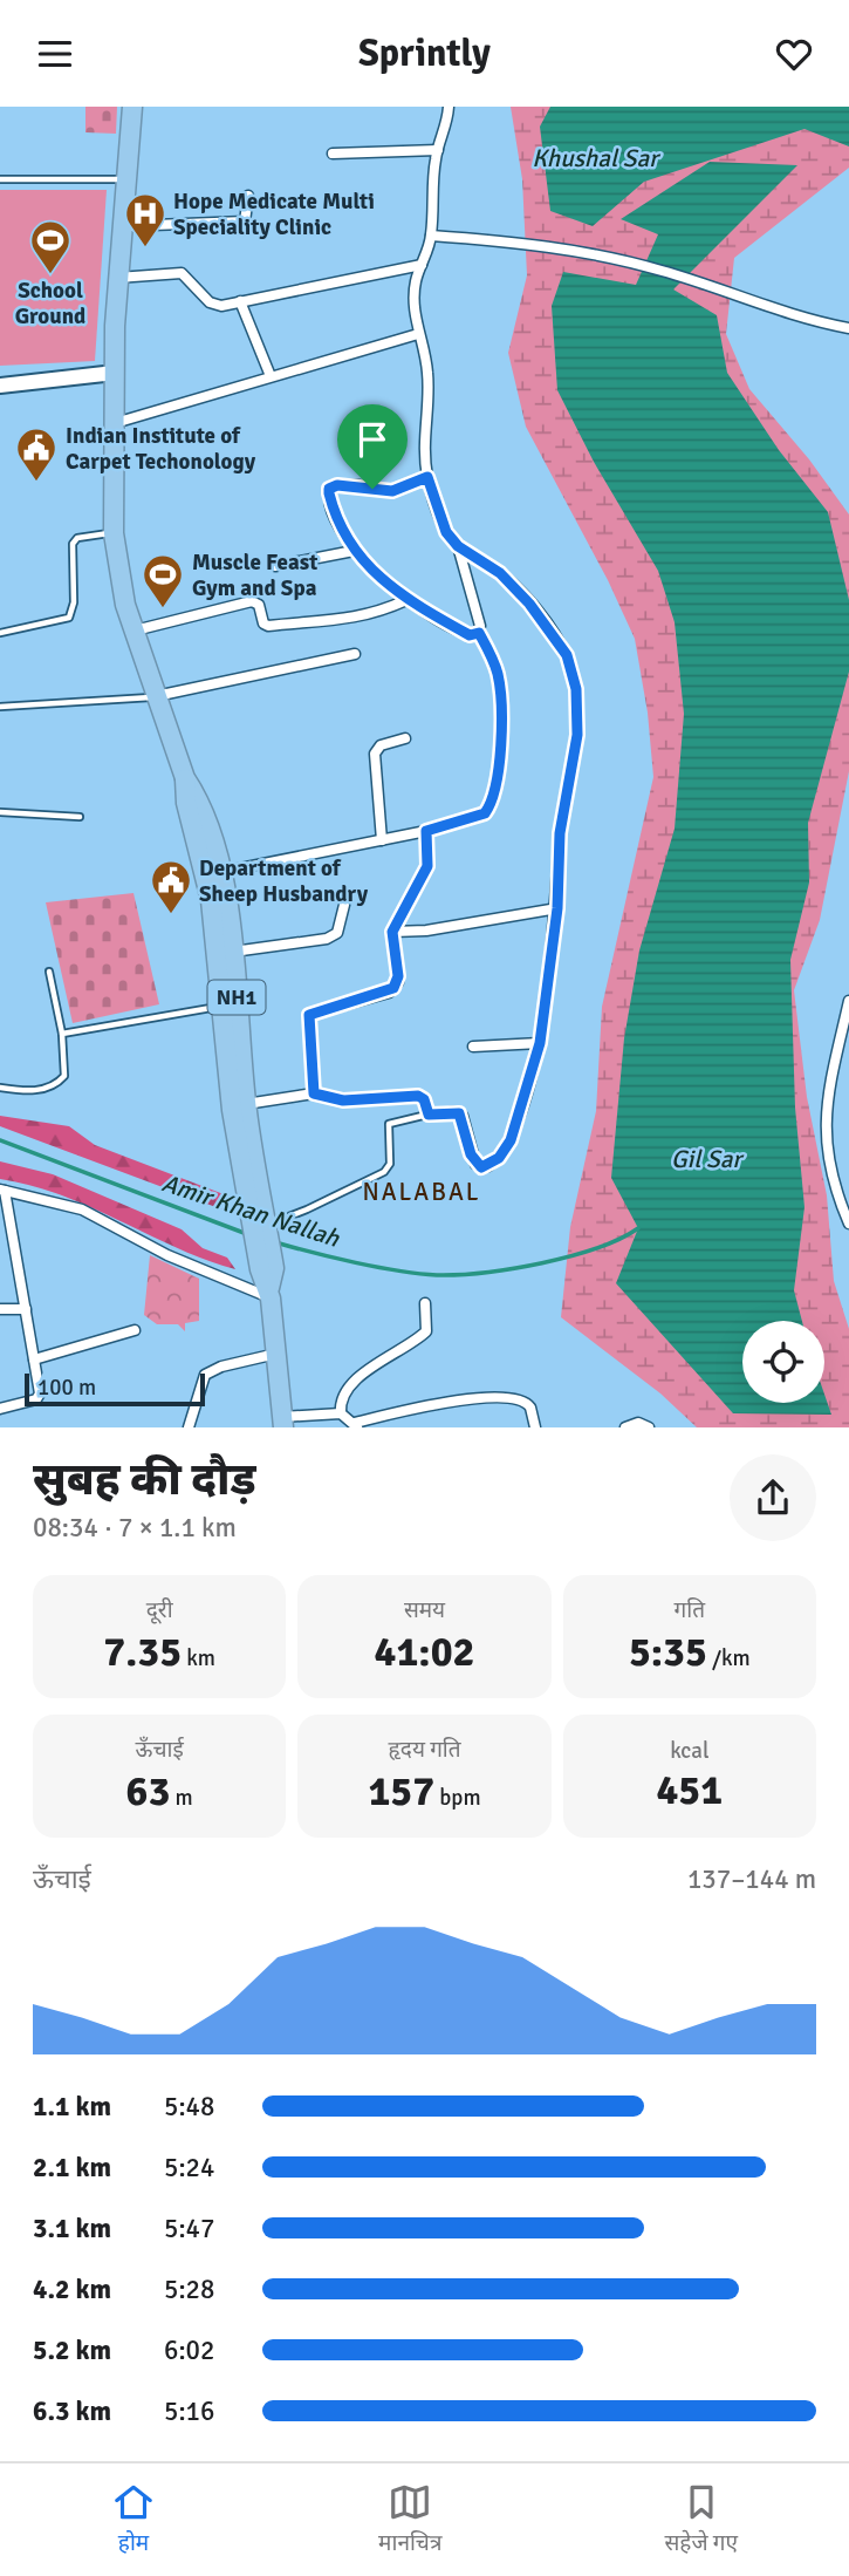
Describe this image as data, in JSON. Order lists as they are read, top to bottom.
{
  "streets": {
    "highway": ["NH1"]
  },
  "districts": ["NALABAL"],
  "water": ["Khushal Sar", "Gil Sar", "Amir Khan Nallah"],
  "places": {
    "hospital": ["Hope Medicate Multi Speciality Clinic"],
    "sports": ["School Ground", "Muscle Feast Gym and Spa"],
    "public building": ["Indian Institute of Carpet Techonology", "Department of Sheep Husbandry"]
  },
  "scale_bar": "100 m",
  "page": {
    "header": "Sprintly",
    "scale": "100 m",
    "heading": ["सुबह की दौड़", "08:34 · 7 × 1.1 km"],
    "stats": [
      ["दूरी", "7.35 km"],
      ["समय", "41:02"],
      ["गति", "5:35 /km"],
      ["ऊँचाई", "63 m"],
      ["हृदय गति", "157 bpm"],
      ["kcal", "451"]
    ],
    "chart": ["ऊँचाई", "137–144 m"],
    "list": [
      {
        "name": "1.1 km",
        "note": "5:48"
      },
      {
        "name": "2.1 km",
        "note": "5:24"
      },
      {
        "name": "3.1 km",
        "note": "5:47"
      },
      {
        "name": "4.2 km",
        "note": "5:28"
      },
      {
        "name": "5.2 km",
        "note": "6:02"
      },
      {
        "name": "6.3 km",
        "note": "5:16"
      }
    ],
    "tabs": ["होम", "मानचित्र", "सहेजे गए"]
  }
}
